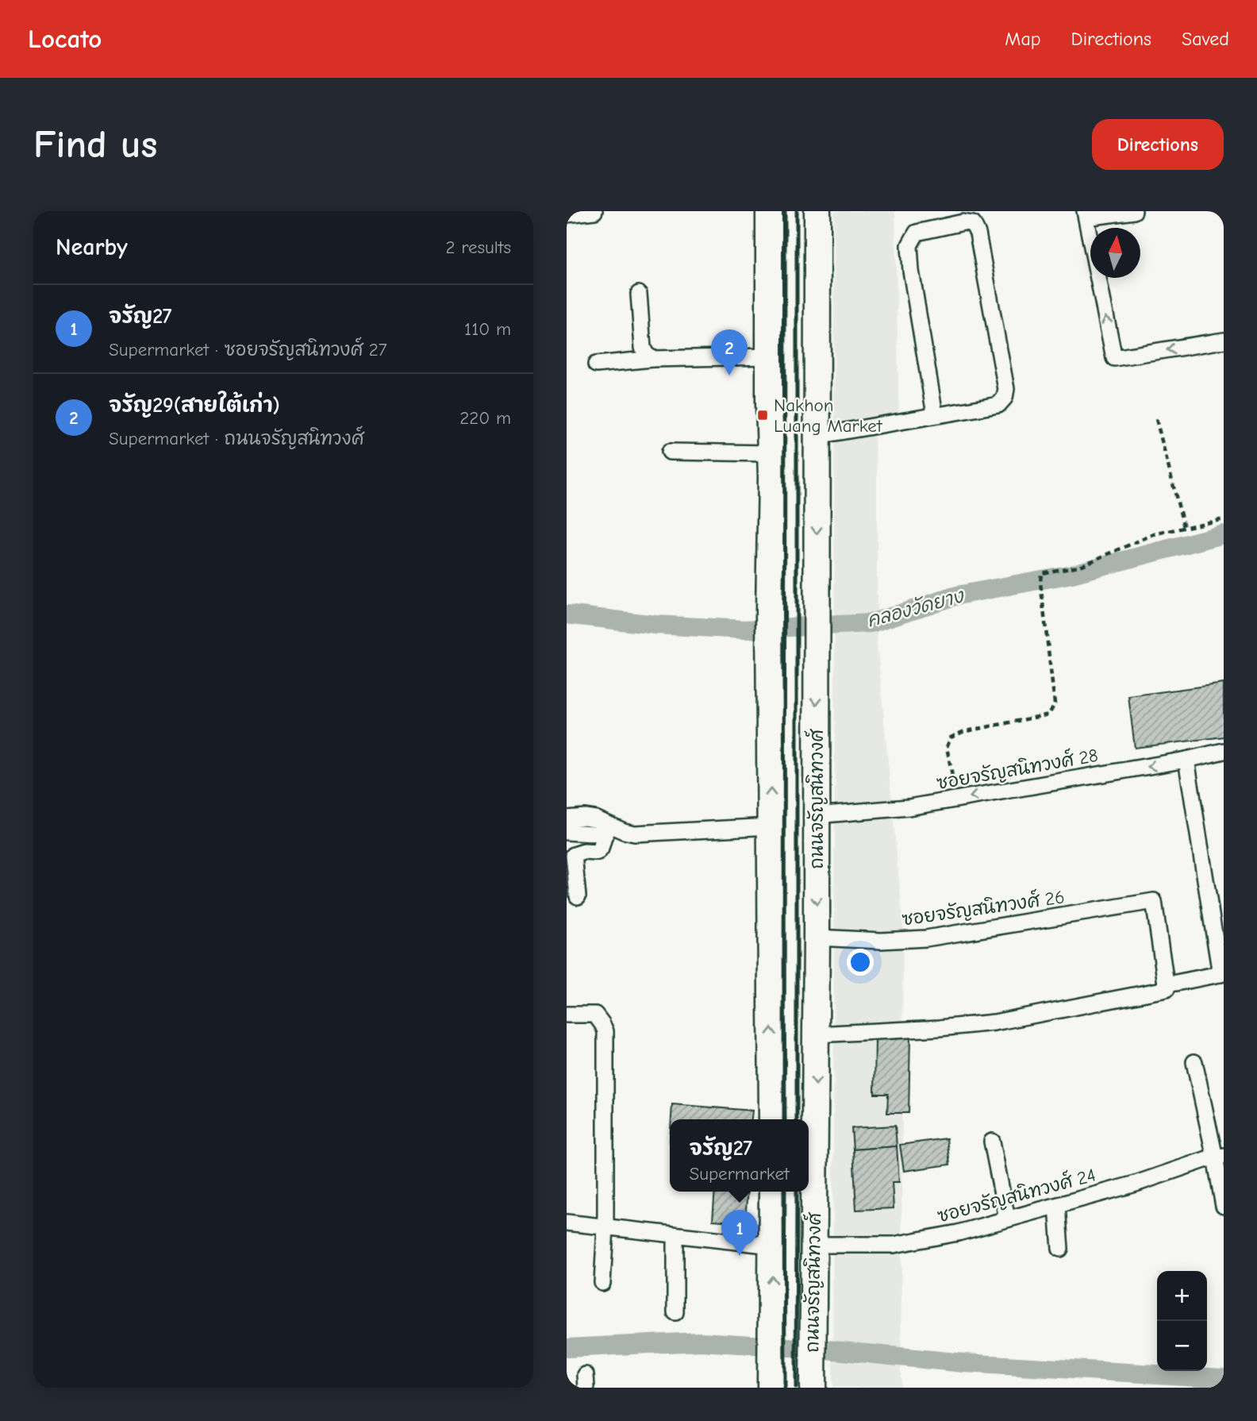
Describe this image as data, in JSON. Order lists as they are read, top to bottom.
{
  "streets": {
    "main road": ["ถนนจรัญสนิทวงศ์"],
    "street": ["ซอยจรัญสนิทวงศ์ 28", "ซอยจรัญสนิทวงศ์ 26", "ซอยจรัญสนิทวงศ์ 24"]
  },
  "crossings": [
    ["ซอยจรัญสนิทวงศ์ 28", "ถนนจรัญสนิทวงศ์"],
    ["ถนนจรัญสนิทวงศ์", "ซอยจรัญสนิทวงศ์ 26"],
    ["ถนนจรัญสนิทวงศ์", "ซอยจรัญสนิทวงศ์ 24"]
  ],
  "one_way": ["ซอยจรัญสนิทวงศ์ 28"],
  "water": ["คลองวัดยาง"],
  "places": {
    "transit": ["Nakhon Luang Market"]
  },
  "north": "top",
  "page": {
    "header": "Locato",
    "nav": ["Map", "Directions", "Saved"],
    "buttons": "Directions",
    "title": "Find us",
    "heading": ["Nearby", "2 results"],
    "list": [
      {
        "mark": "1",
        "name": "จรัญ27",
        "note": "Supermarket · ซอยจรัญสนิทวงศ์ 27",
        "value": "110 m"
      },
      {
        "mark": "2",
        "name": "จรัญ29(สายใต้เก่า)",
        "note": "Supermarket · ถนนจรัญสนิทวงศ์",
        "value": "220 m"
      }
    ],
    "pins": ["2", "1"],
    "popup": ["จรัญ27", "Supermarket"],
    "map_buttons": ["+", "−"]
  }
}
